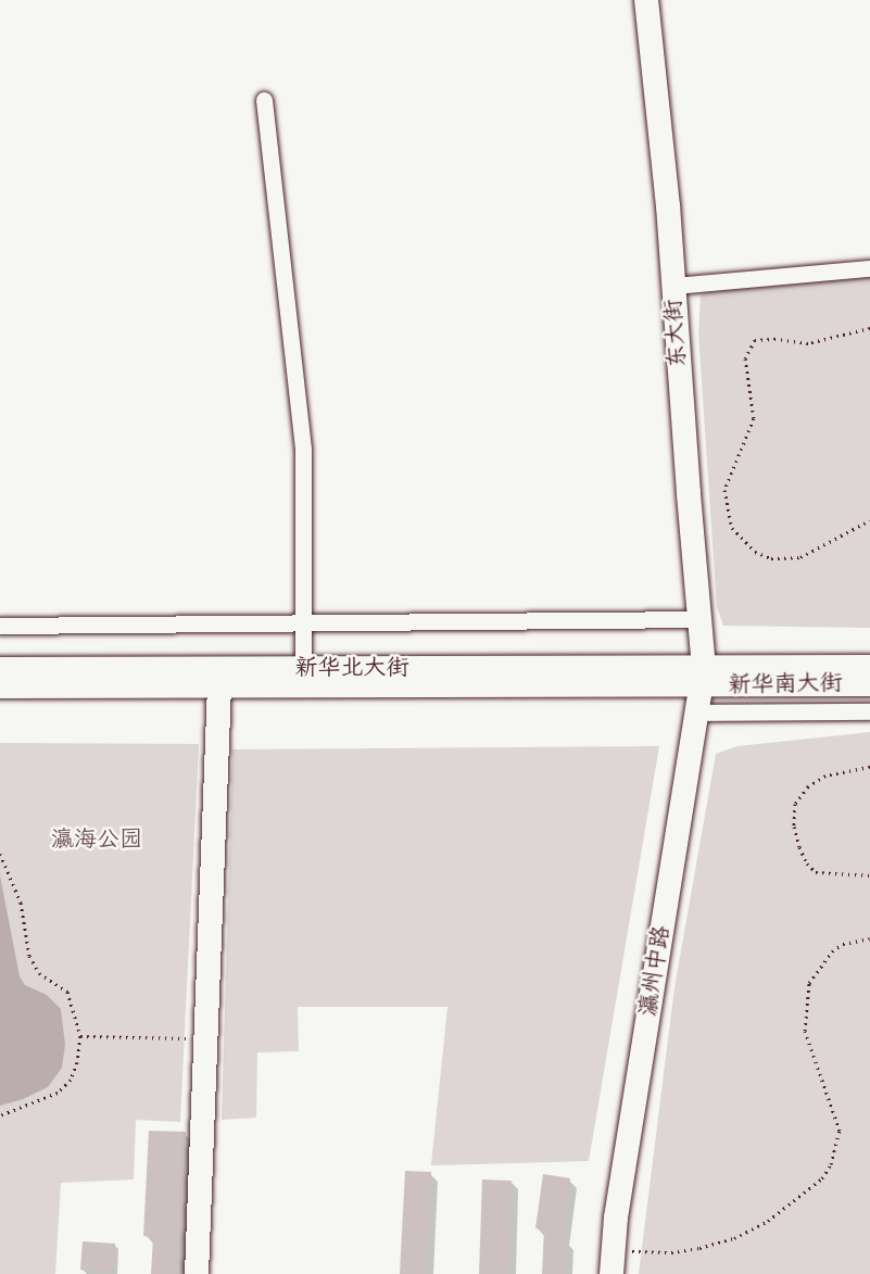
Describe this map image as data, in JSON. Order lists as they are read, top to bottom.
{
  "streets": {
    "main road": [
      "东大街",
      "新华北大街",
      "新华南大街",
      "瀛州中路"
    ]
  },
  "crossings": [
    ["东大街", "新华北大街"],
    ["东大街", "新华南大街"],
    ["东大街", "瀛州中路"],
    ["新华北大街", "新华南大街"],
    ["新华北大街", "瀛州中路"],
    ["新华南大街", "瀛州中路"]
  ],
  "parks": ["瀛海公园"]
}
